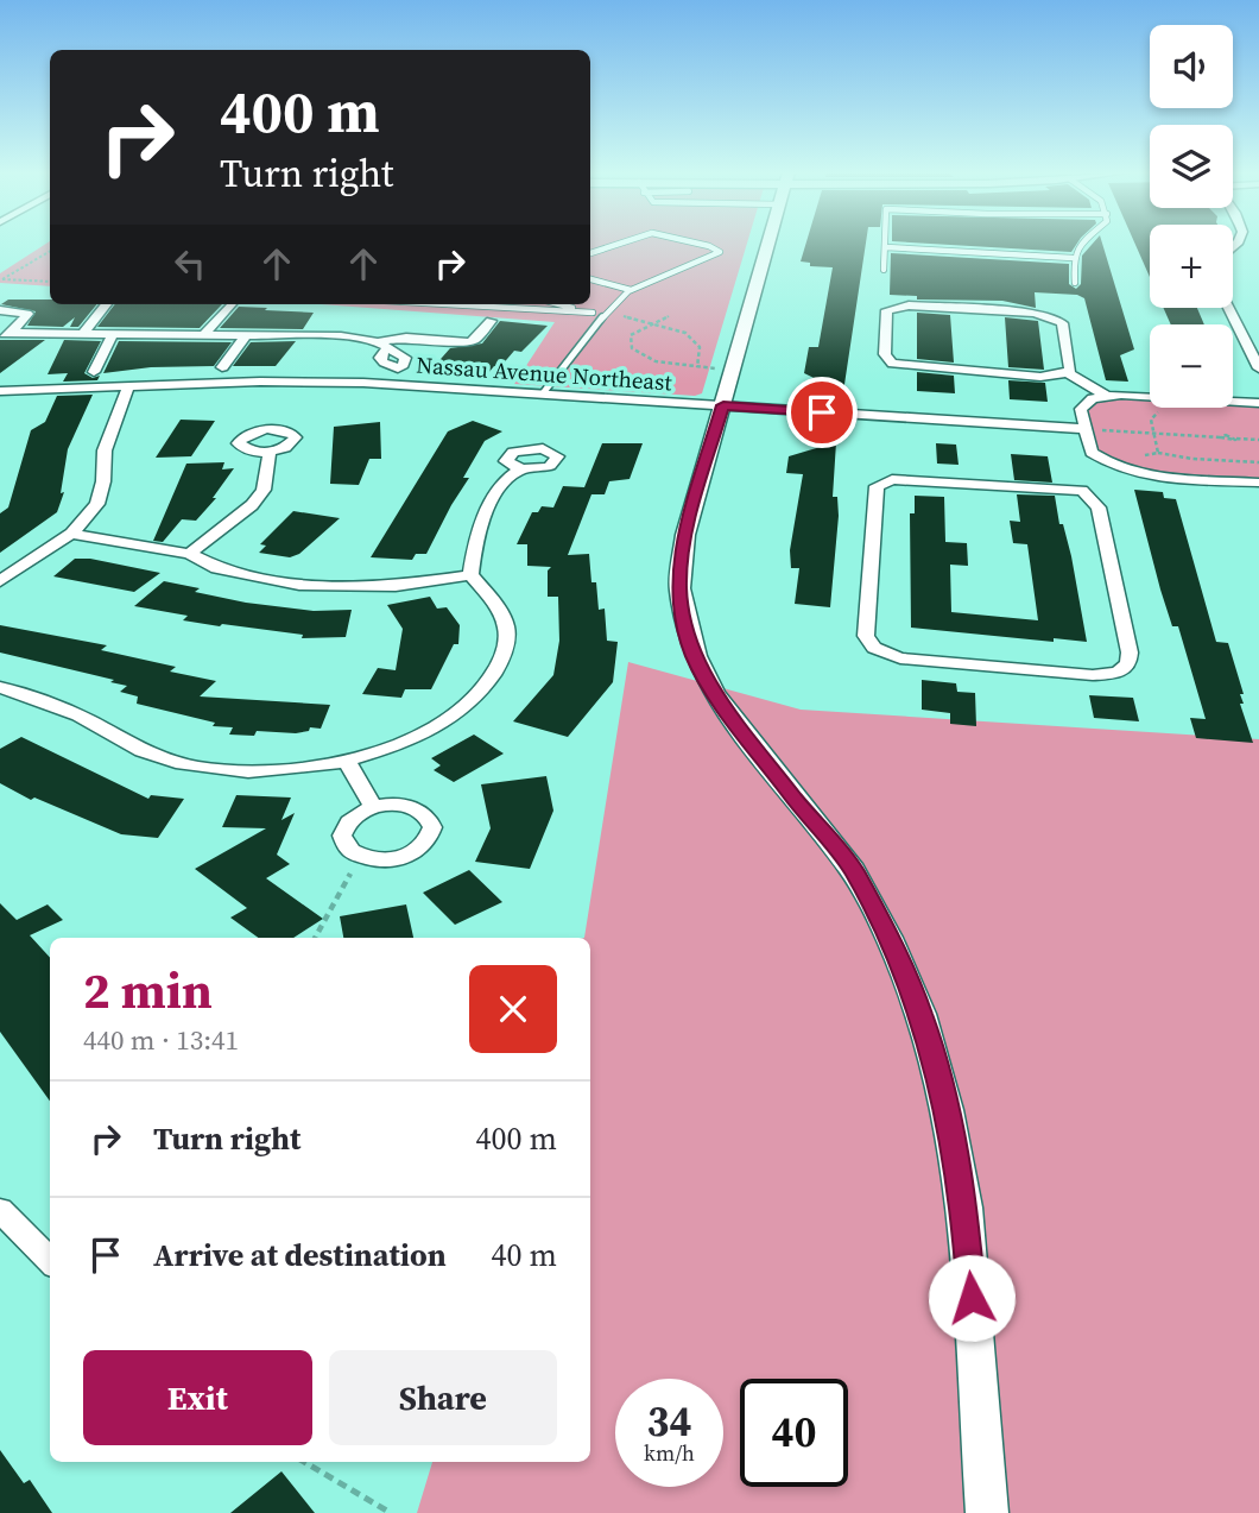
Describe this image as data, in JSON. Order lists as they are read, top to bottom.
{
  "streets": {
    "street": ["Nassau Avenue Northeast"]
  },
  "page": {
    "map_buttons": ["+", "−"],
    "turn": ["400 m", "Turn right"],
    "heading": ["2 min", "440 m · 13:41"],
    "list": [
      {
        "name": "Turn right",
        "value": "400 m"
      },
      {
        "name": "Arrive at destination",
        "value": "40 m"
      }
    ],
    "buttons": ["Exit", "Share"],
    "speed": "34 km/h",
    "limit": "40"
  }
}
